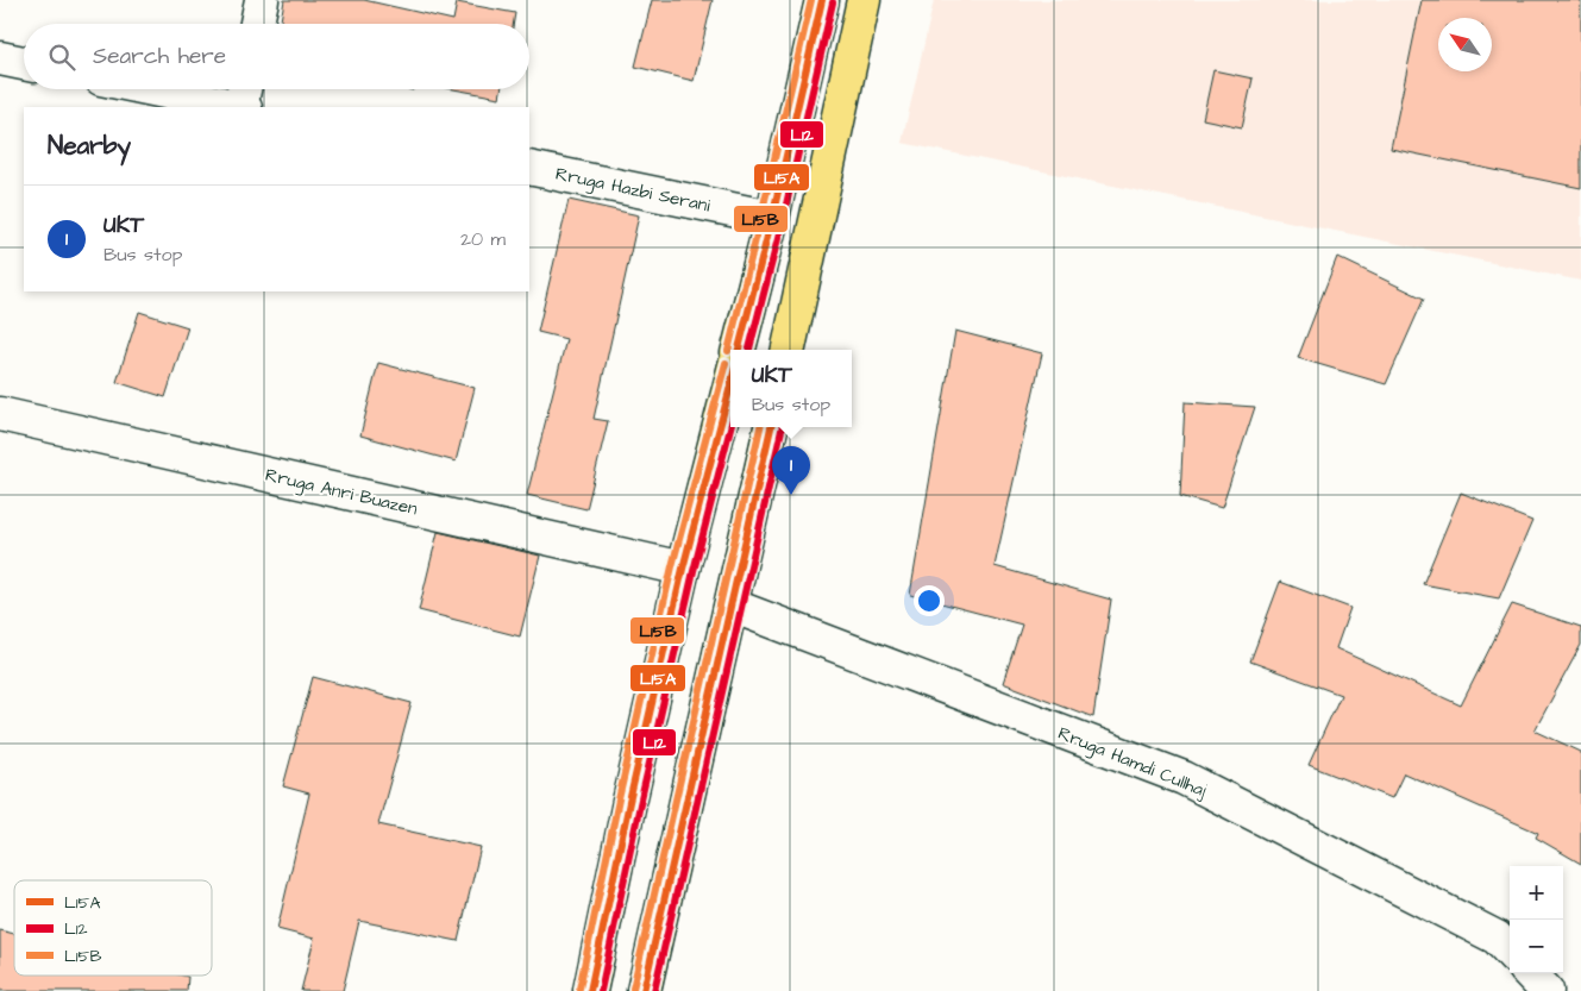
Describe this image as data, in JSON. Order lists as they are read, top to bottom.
{
  "streets": {
    "street": ["Rruga Hazbi Serani", "Rruga Anri Buazen", "Rruga Hamdi Cullhaj"]
  },
  "lines": ["transit line L15A", "transit line L15B", "transit line L12"],
  "legend": ["L15A", "L12", "L15B"],
  "north": "top left",
  "page": {
    "search": "Search here",
    "heading": "Nearby",
    "list": [
      {
        "mark": "1",
        "name": "UKT",
        "note": "Bus stop",
        "value": "20 m"
      }
    ],
    "popup": ["UKT", "Bus stop"],
    "pins": "1",
    "map_buttons": ["+", "−"]
  }
}
